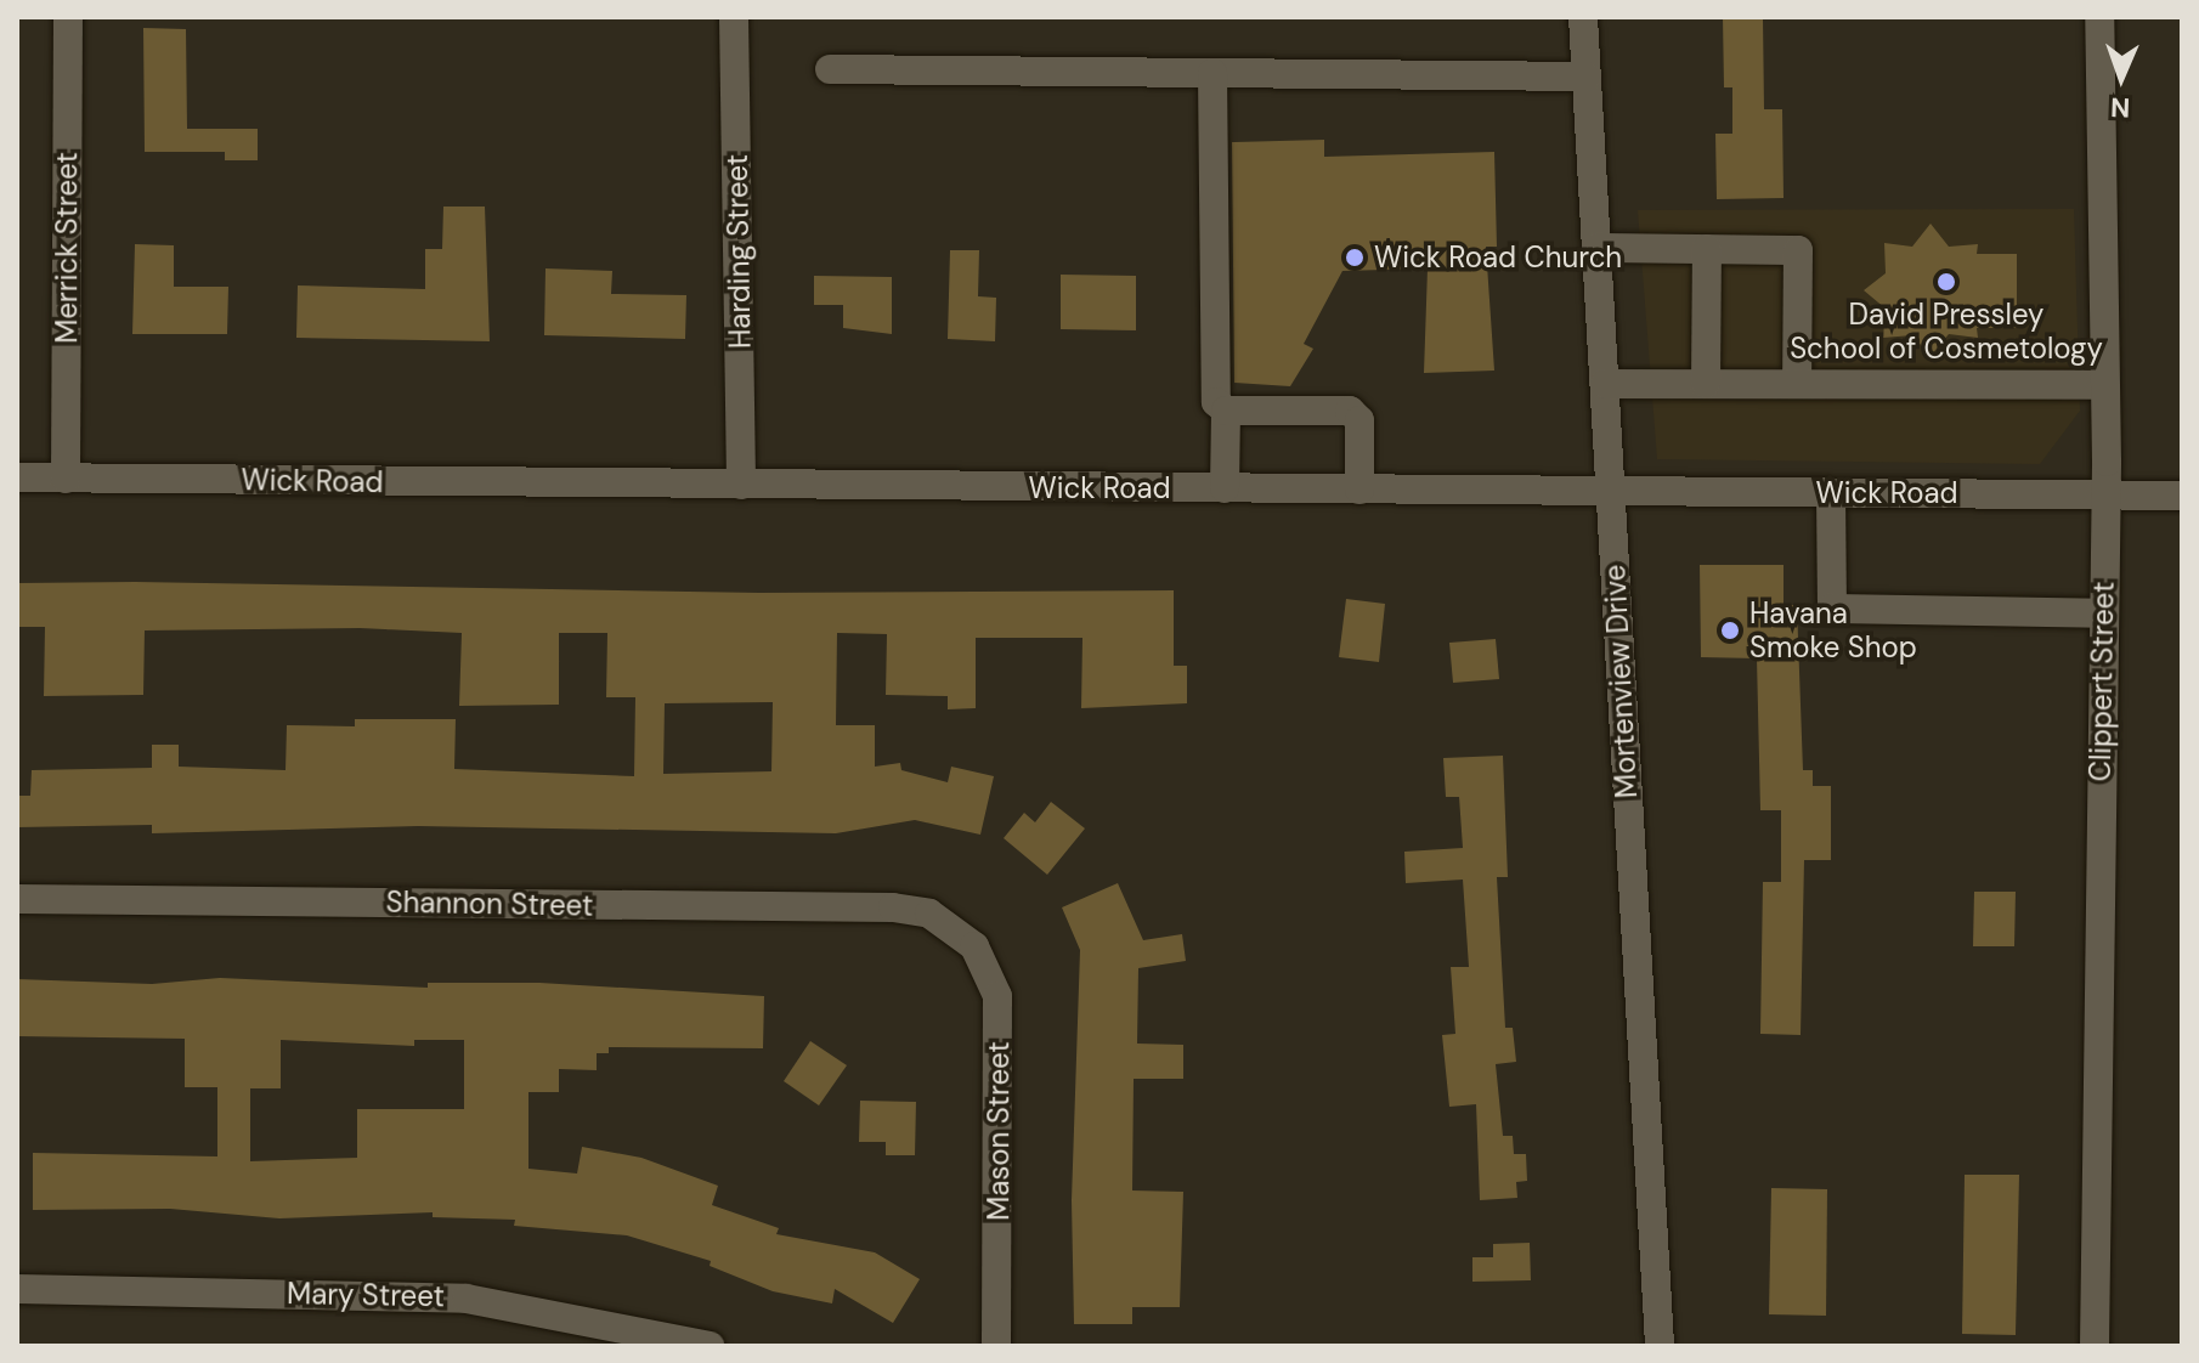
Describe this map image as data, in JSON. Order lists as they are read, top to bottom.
{
  "streets": {
    "street": [
      "Merrick Street",
      "Harding Street",
      "Wick Road",
      "Mortenview Drive",
      "Clippert Street",
      "Shannon Street",
      "Mason Street",
      "Mary Street"
    ]
  },
  "crossings": [
    ["Merrick Street", "Wick Road"],
    ["Harding Street", "Wick Road"],
    ["Wick Road", "Mortenview Drive"],
    ["Wick Road", "Clippert Street"],
    ["Shannon Street", "Mason Street"]
  ],
  "places": ["Wick Road Church", "David Pressley School of Cosmetology", "Havana Smoke Shop"],
  "north": "bottom"
}
